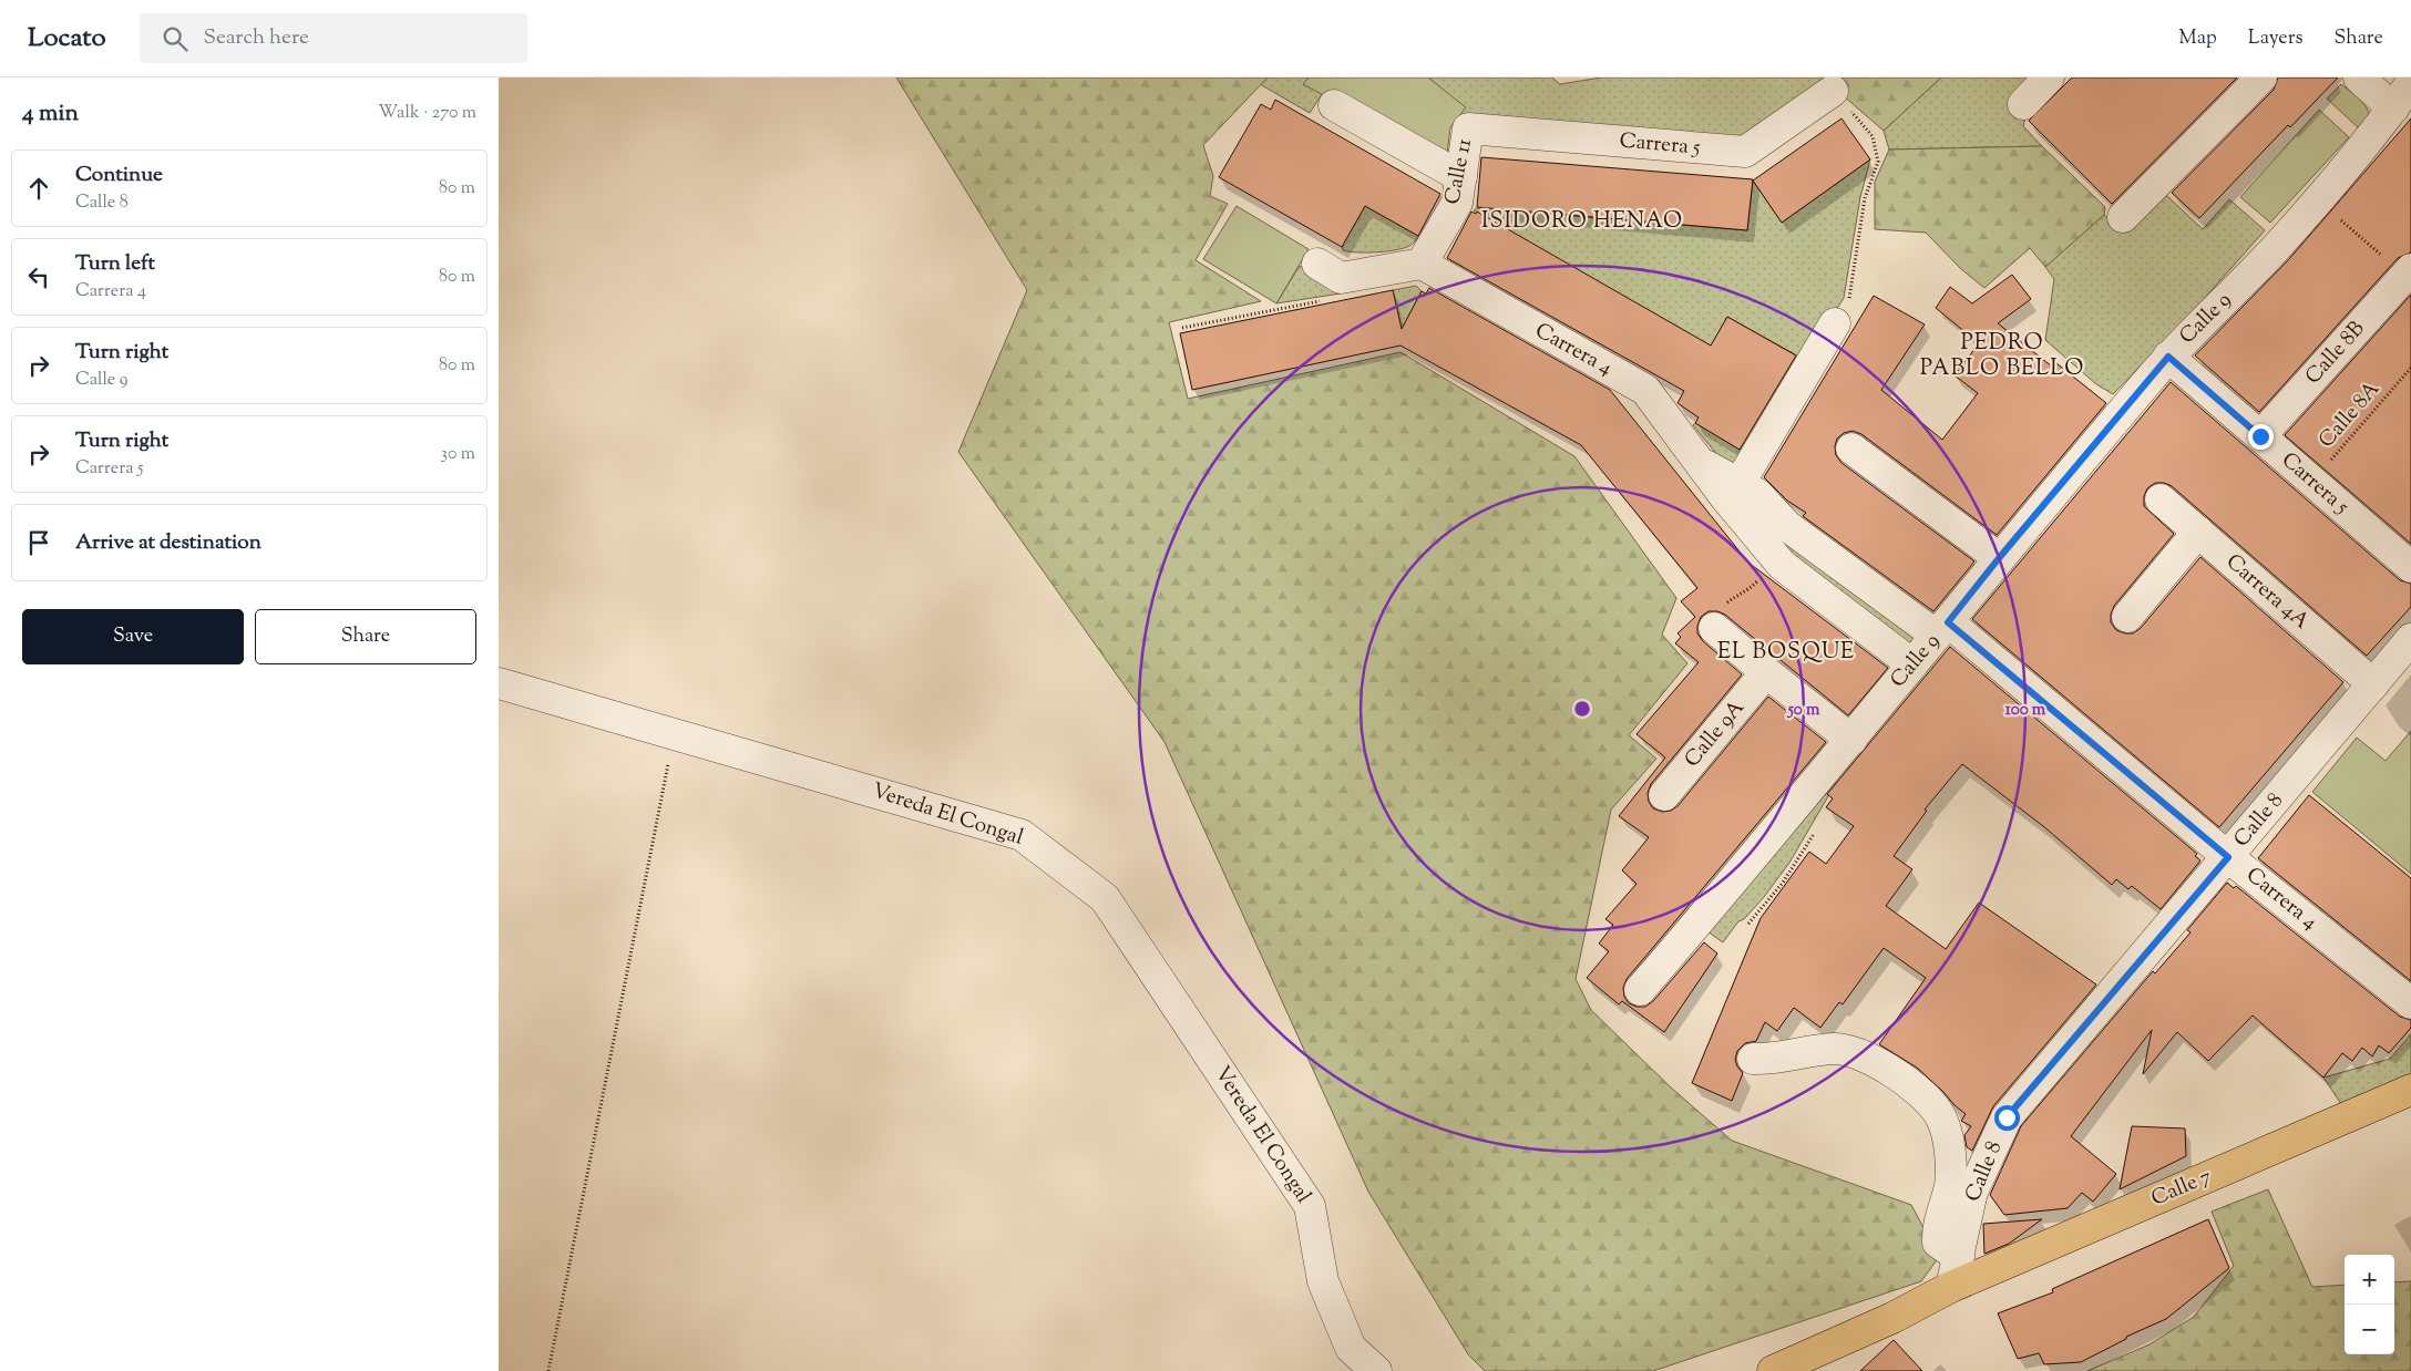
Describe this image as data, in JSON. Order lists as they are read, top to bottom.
{
  "streets": {
    "main road": ["Calle 7"],
    "street": [
      "Carrera 5",
      "Calle 11",
      "Calle 9",
      "Carrera 4",
      "Calle 8B",
      "Carrera 4A",
      "Calle 9A",
      "Vereda El Congal",
      "Calle 8"
    ],
    "path": ["Calle 8A"]
  },
  "crossings": [
    ["Carrera 5", "Calle 11"],
    ["Carrera 5", "Calle 9"],
    ["Carrera 5", "Calle 8B"],
    ["Carrera 5", "Calle 8A"],
    ["Calle 11", "Carrera 4"],
    ["Calle 9", "Carrera 4"],
    ["Carrera 4", "Calle 8"],
    ["Carrera 4A", "Calle 8"],
    ["Calle 8", "Calle 7"]
  ],
  "districts": ["ISIDORO HENAO", "PEDRO PABLO BELLO", "EL BOSQUE"],
  "page": {
    "header": "Locato",
    "search": "Search here",
    "nav": ["Map", "Layers", "Share"],
    "heading": ["4 min", "Walk · 270 m"],
    "list": [
      ["Continue", "Calle 8", "80 m"],
      ["Turn left", "Carrera 4", "80 m"],
      ["Turn right", "Calle 9", "80 m"],
      ["Turn right", "Carrera 5", "30 m"],
      "Arrive at destination"
    ],
    "buttons": ["Save", "Share"],
    "map_buttons": ["+", "−"]
  },
  "rings": ["50 m", "100 m"]
}
